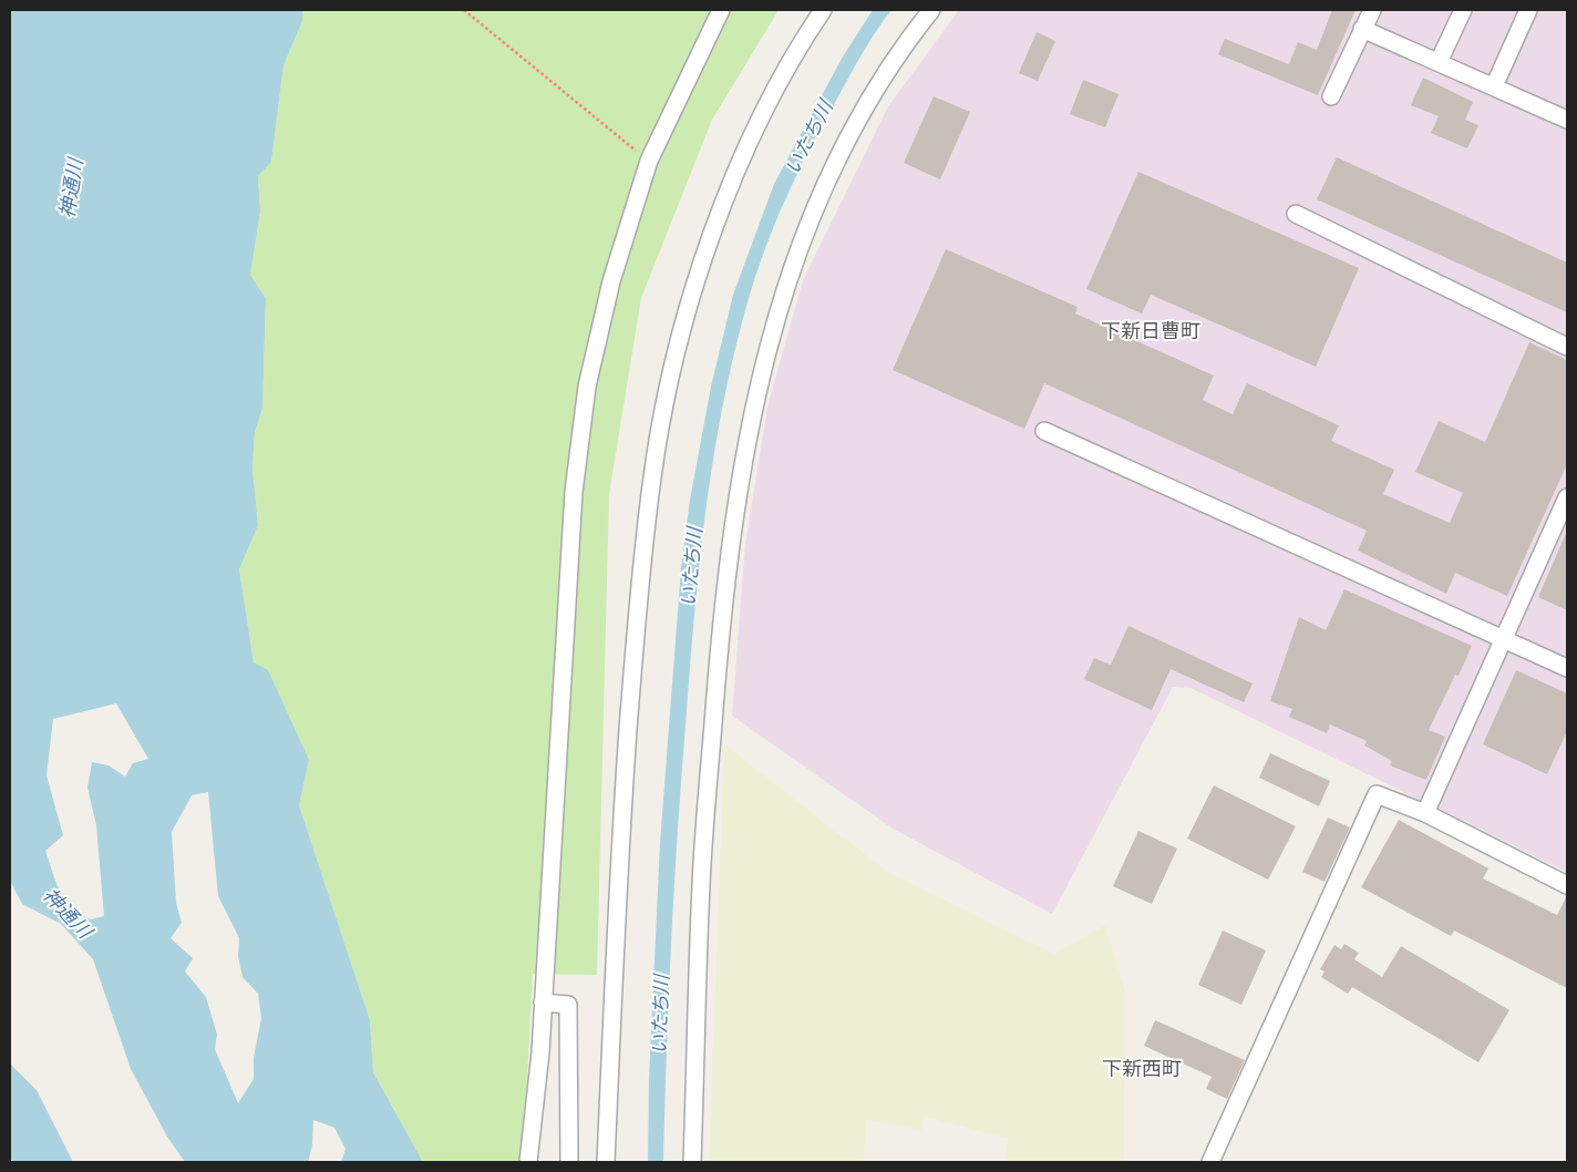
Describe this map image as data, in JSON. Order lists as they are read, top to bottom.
{
  "districts": ["下新日曹町", "下新西町"],
  "water": ["いたち川", "神通川"]
}
